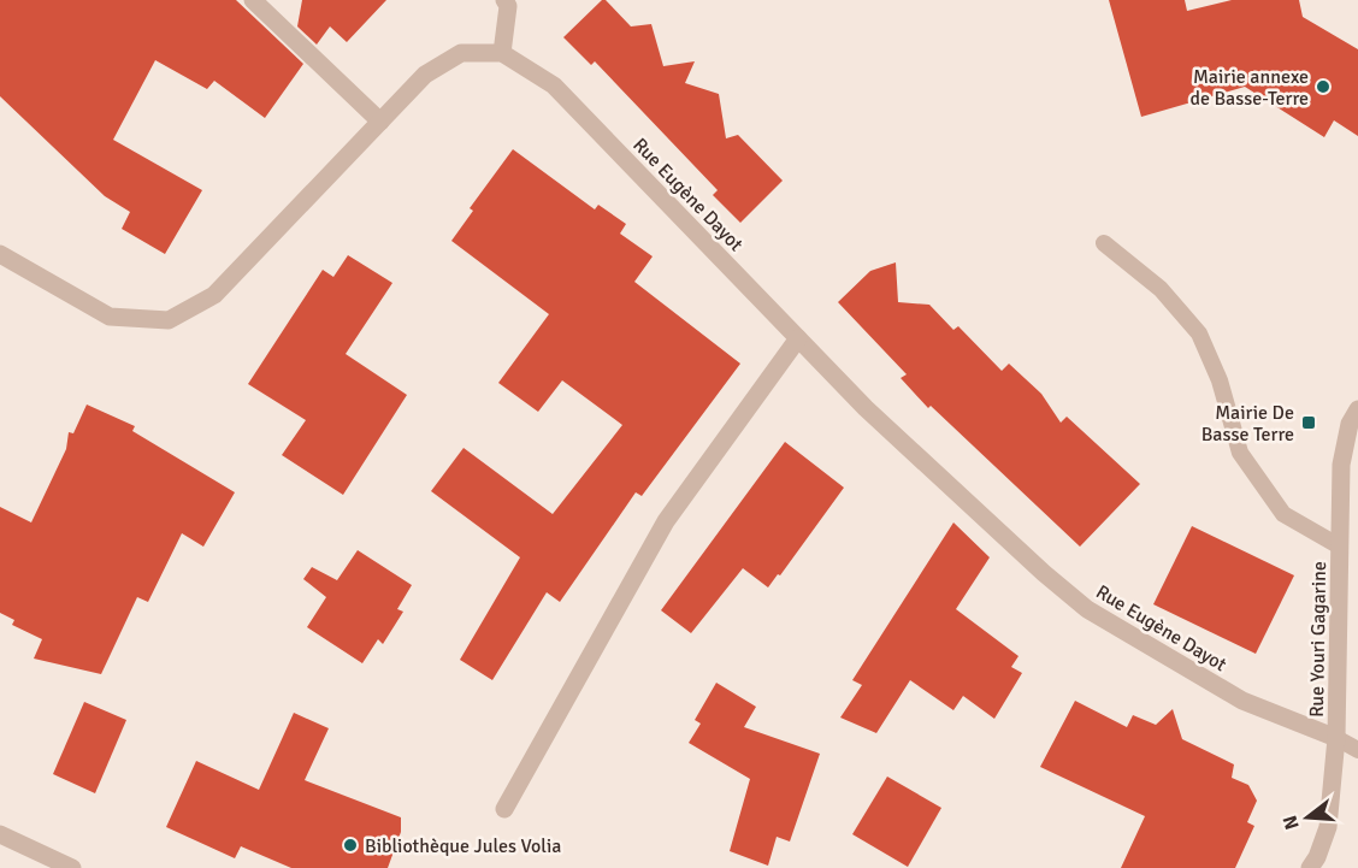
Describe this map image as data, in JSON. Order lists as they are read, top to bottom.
{
  "streets": {
    "street": ["Rue Eugène Dayot", "Rue Youri Gagarine"]
  },
  "crossings": [
    ["Rue Eugène Dayot", "Rue Youri Gagarine"]
  ],
  "places": {
    "other": ["Mairie annexe de Basse-Terre", "Bibliothèque Jules Volia"],
    "transit": ["Mairie De Basse Terre"]
  },
  "north": "left"
}
